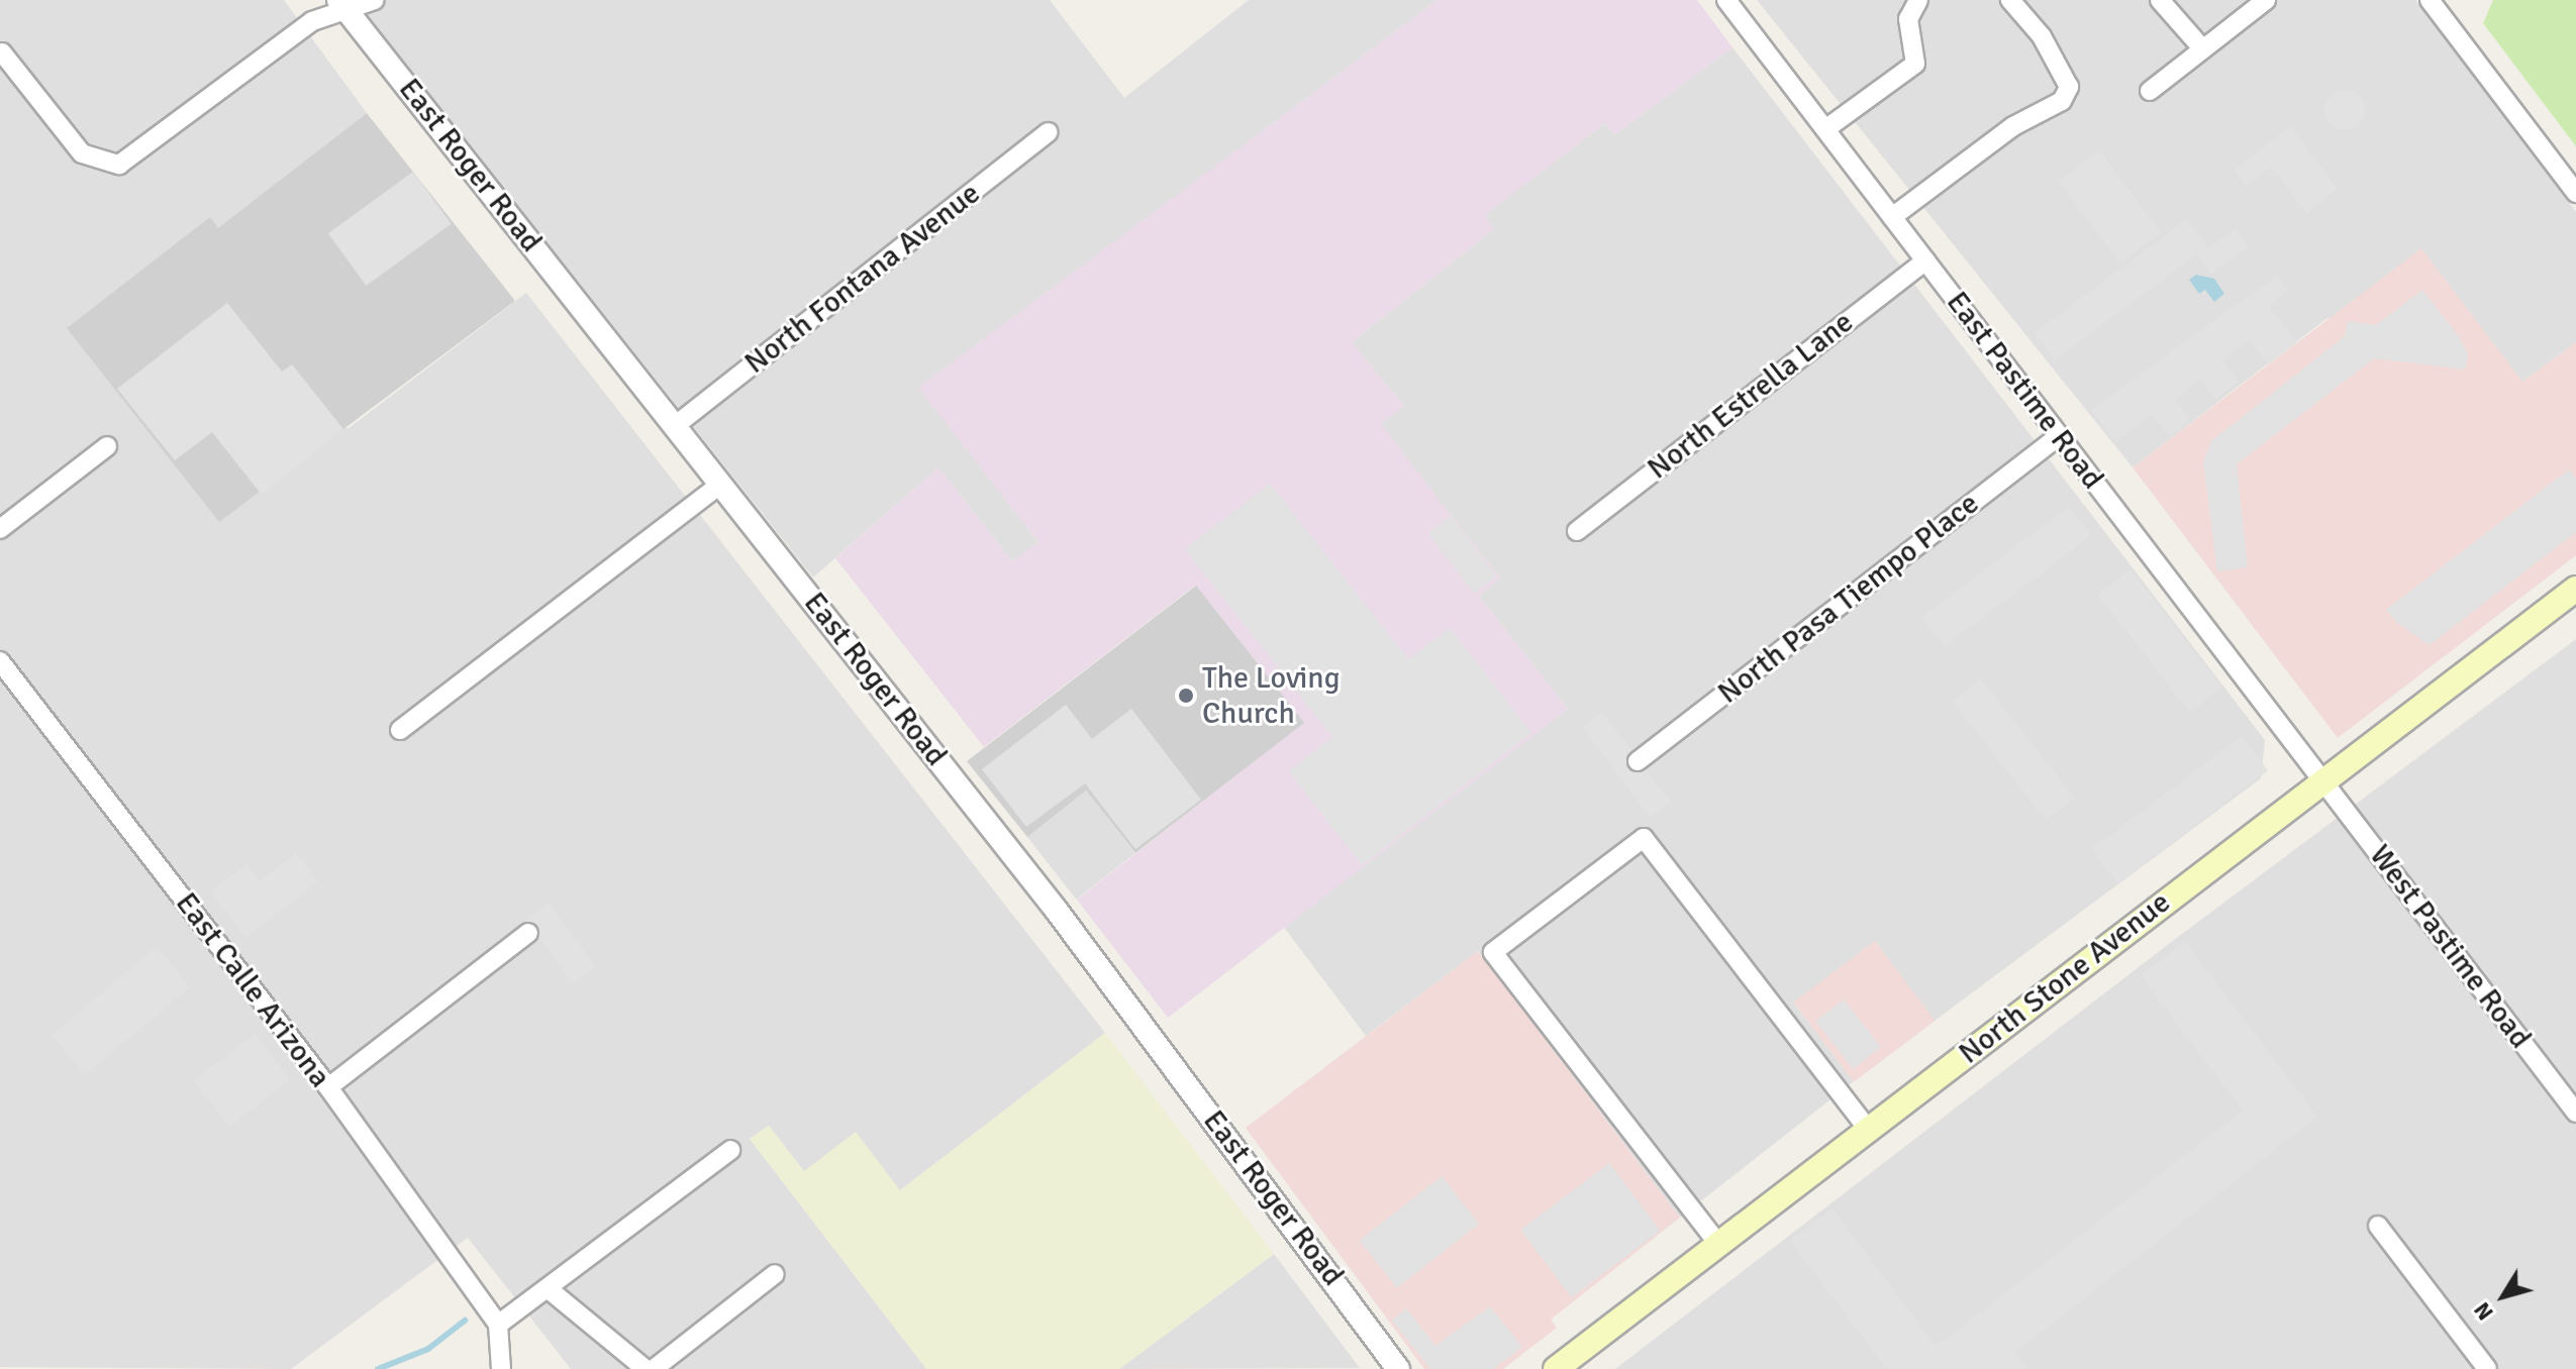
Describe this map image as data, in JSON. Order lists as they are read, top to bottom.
{
  "streets": {
    "main road": ["North Stone Avenue"],
    "street": [
      "East Roger Road",
      "North Fontana Avenue",
      "East Pastime Road",
      "North Estrella Lane",
      "North Pasa Tiempo Place",
      "West Pastime Road",
      "East Calle Arizona"
    ]
  },
  "crossings": [
    ["East Roger Road", "North Fontana Avenue"],
    ["East Pastime Road", "North Estrella Lane"],
    ["East Pastime Road", "North Pasa Tiempo Place"],
    ["East Pastime Road", "West Pastime Road"],
    ["East Pastime Road", "North Stone Avenue"],
    ["West Pastime Road", "North Stone Avenue"]
  ],
  "places": ["The Loving Church"],
  "north": "bottom left"
}
